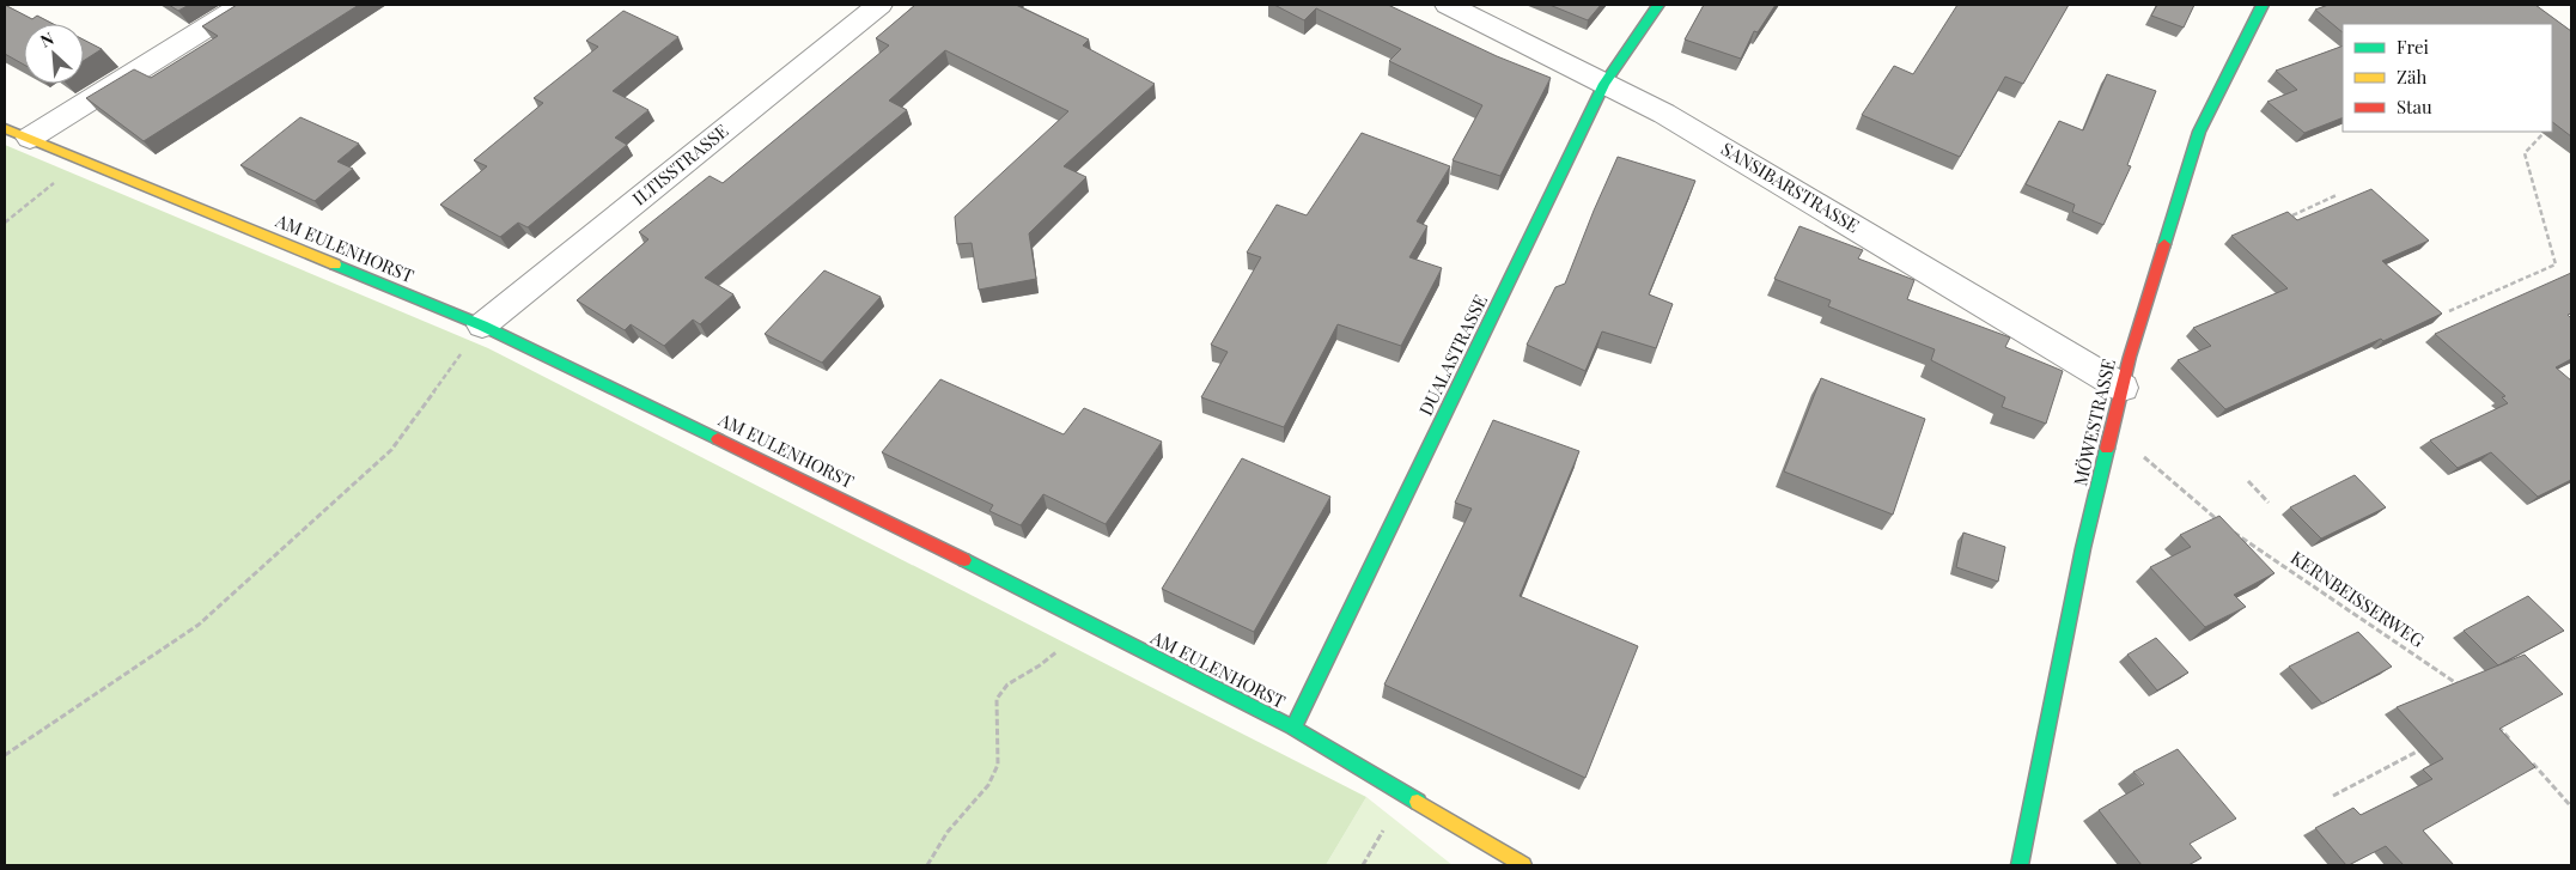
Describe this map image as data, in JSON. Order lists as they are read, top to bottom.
{
  "streets": {
    "street": [
      "ILTISSTRASSE",
      "SANSIBARSTRASSE",
      "AM EULENHORST",
      "DUALASTRASSE",
      "MÖWESTRASSE"
    ],
    "path": ["KERNBEISSERWEG"]
  },
  "crossings": [
    ["ILTISSTRASSE", "AM EULENHORST"],
    ["SANSIBARSTRASSE", "DUALASTRASSE"],
    ["SANSIBARSTRASSE", "MÖWESTRASSE"],
    ["AM EULENHORST", "DUALASTRASSE"],
    ["MÖWESTRASSE", "KERNBEISSERWEG"]
  ],
  "legend": ["Frei", "Zäh", "Stau"],
  "north": "top left"
}
